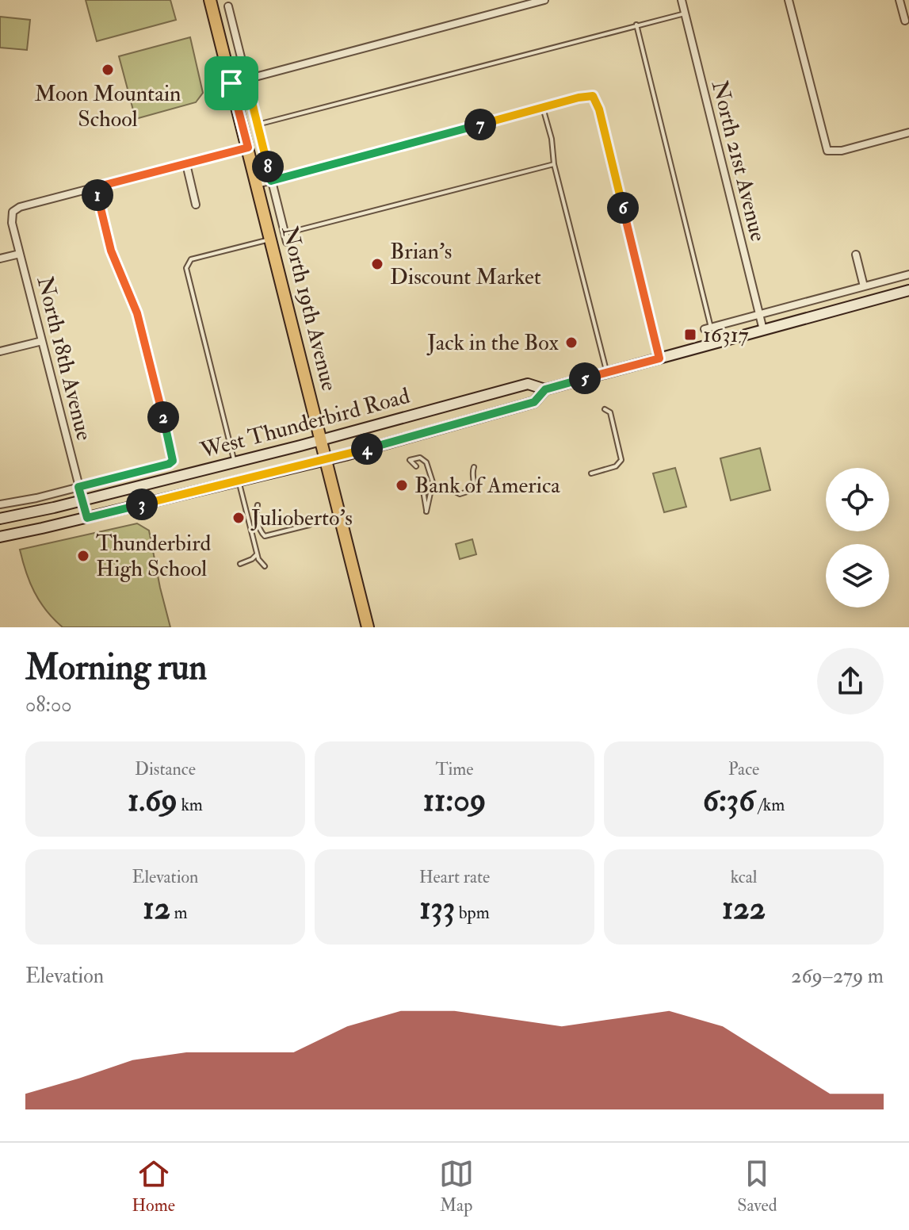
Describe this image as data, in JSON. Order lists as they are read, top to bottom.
{
  "streets": {
    "main road": ["North 19th Avenue", "West Thunderbird Road"],
    "street": ["North 21st Avenue", "North 18th Avenue"]
  },
  "crossings": [
    ["North 21st Avenue", "West Thunderbird Road"],
    ["North 19th Avenue", "West Thunderbird Road"],
    ["North 18th Avenue", "West Thunderbird Road"]
  ],
  "places": {
    "other": [
      "Moon Mountain School",
      "Brian's Discount Market",
      "Jack in the Box",
      "Bank of America",
      "Julioberto's",
      "Thunderbird High School"
    ],
    "transit": ["16317"]
  },
  "page": {
    "pins": [
      "7",
      "8",
      "1",
      "6",
      "5",
      "2",
      "4",
      "3"
    ],
    "heading": ["Morning run", "08:00"],
    "stats": [
      ["Distance", "1.69 km"],
      ["Time", "11:09"],
      ["Pace", "6:36 /km"],
      ["Elevation", "12 m"],
      ["Heart rate", "133 bpm"],
      ["kcal", "122"]
    ],
    "chart": ["Elevation", "269–279 m"],
    "tabs": ["Home", "Map", "Saved"]
  }
}
